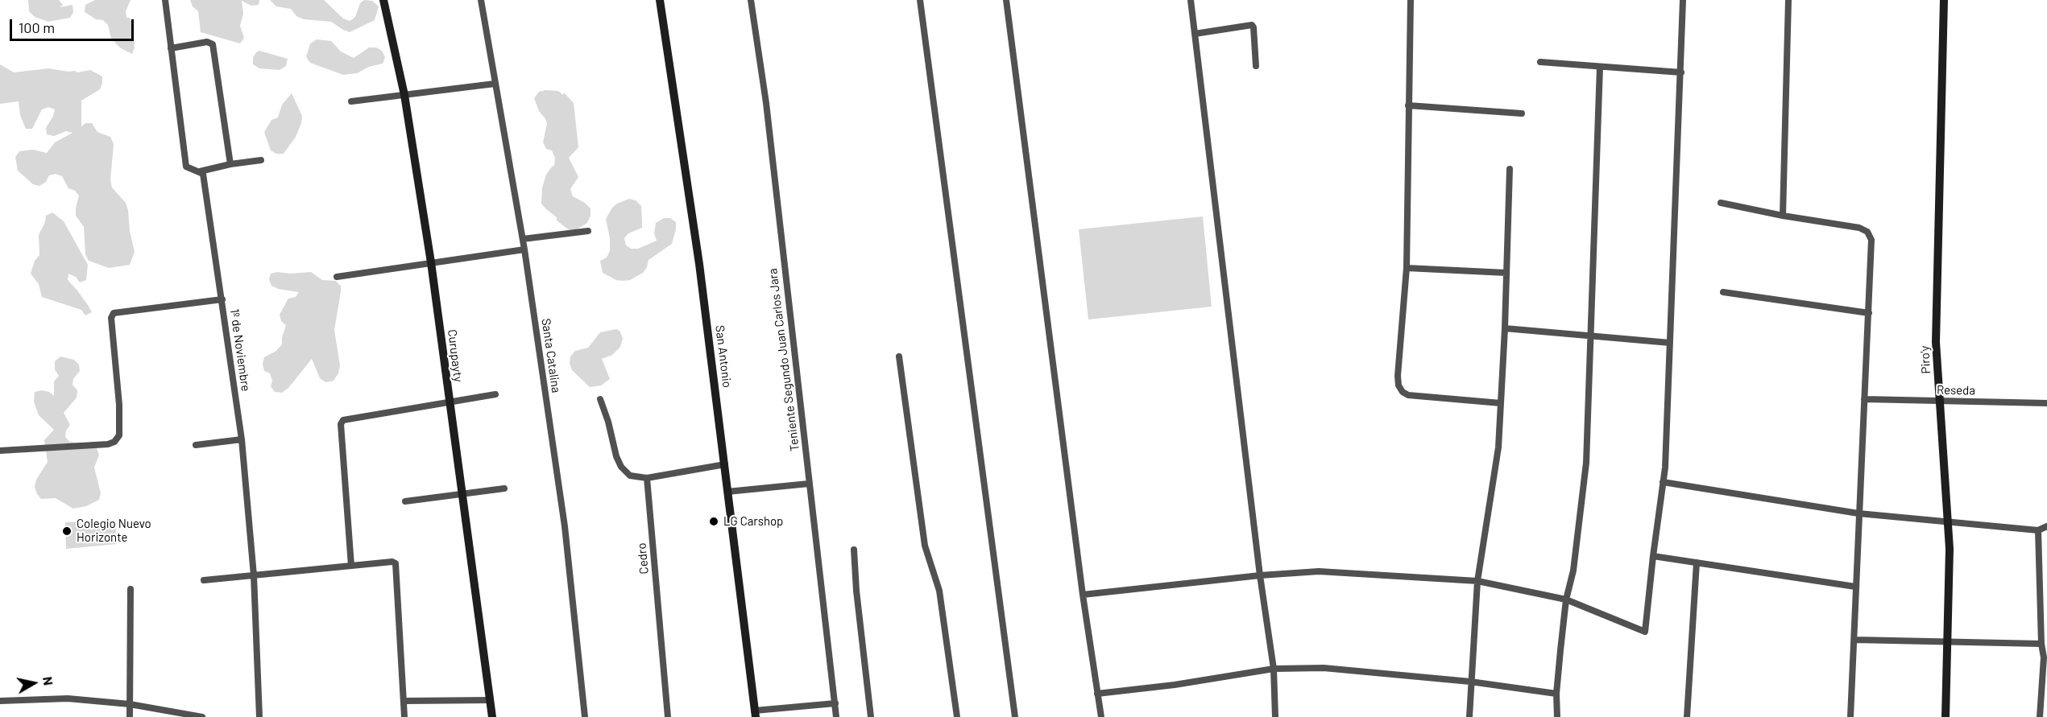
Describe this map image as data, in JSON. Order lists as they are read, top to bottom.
{
  "streets": {
    "street": [
      "1º de Noviembre",
      "Curupayty",
      "Santa Catalina",
      "San Antonio",
      "Teniente Segundo Juan Carlos Jara",
      "Piro'y",
      "Reseda",
      "Cedro"
    ]
  },
  "crossings": [
    ["Piro'y", "Reseda"]
  ],
  "places": ["LG Carshop", "Colegio Nuevo Horizonte"],
  "scale_bar": "100 m",
  "north": "right"
}
